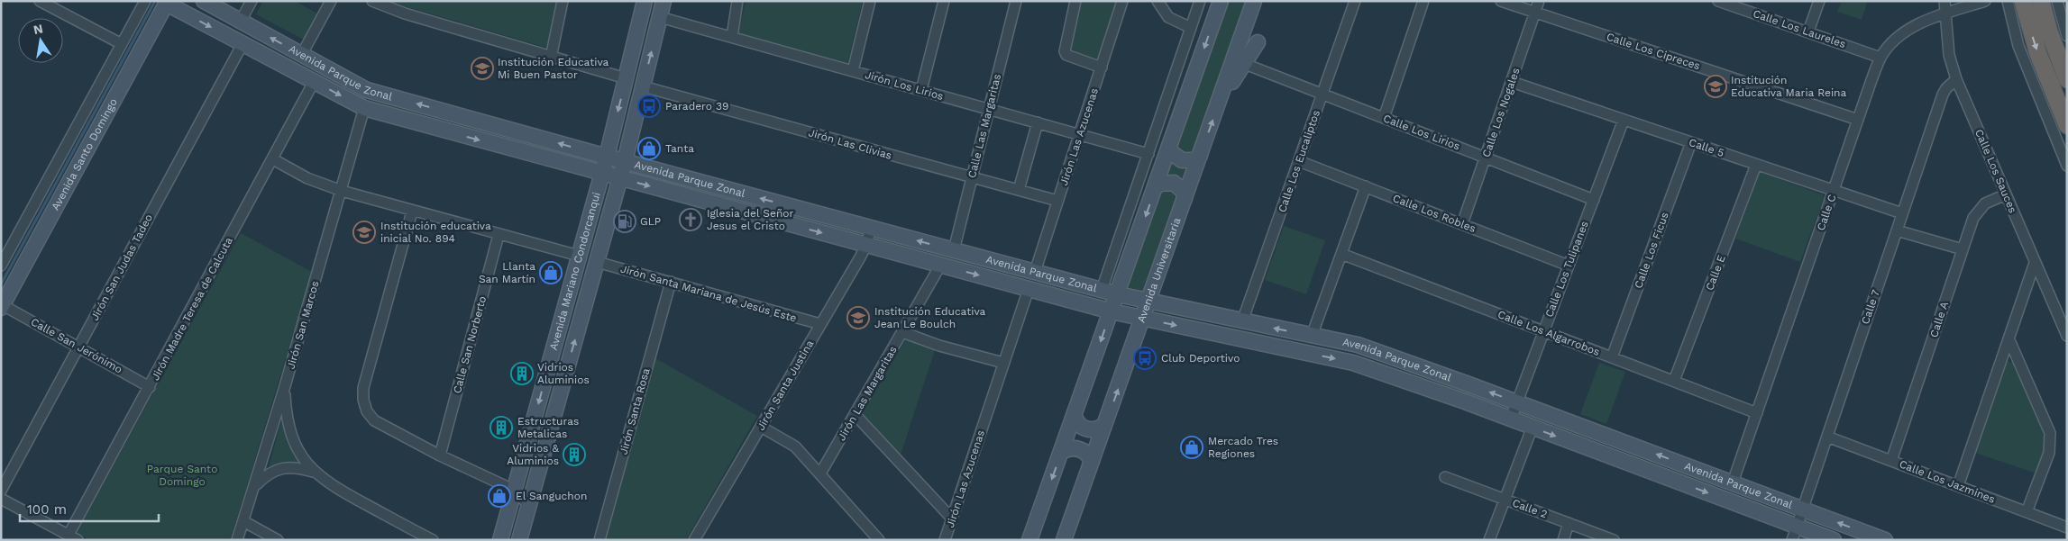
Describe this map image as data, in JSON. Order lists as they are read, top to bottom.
{
  "streets": {
    "main road": [
      "Avenida Parque Zonal",
      "Avenida Santo Domingo",
      "Avenida Mariano Condorcanqui",
      "Avenida Universitaria"
    ],
    "street": [
      "Calle Los Laureles",
      "Calle Los Cipreces",
      "Jirón Los Lirios",
      "Calle Los Nogales",
      "Calle Las Margaritas",
      "Calle Los Lirios",
      "Jirón Las Azucenas",
      "Jirón Las Clivias",
      "Calle 5",
      "Calle Los Eucaliptos",
      "Calle Los Sauces",
      "Calle C",
      "Calle Los Robles",
      "Calle Los Ficus",
      "Jirón San Judas Tadeo",
      "Calle Los Tulipanes",
      "Calle E",
      "Jirón Santa Mariana de Jesús Este",
      "Calle 7",
      "Jirón Madre Teresa de Calcuta",
      "Calle A",
      "Jirón San Marcos",
      "Calle Los Algarrobos",
      "Calle San Norberto",
      "Calle San Jerónimo",
      "Jirón Santa Justina",
      "Jirón Las Margaritas",
      "Jirón Santa Rosa",
      "Calle Los Jazmines",
      "Calle 2"
    ]
  },
  "crossings": [
    ["Calle Los Laureles", "Calle C"],
    ["Calle Los Cipreces", "Calle Los Nogales"],
    ["Calle Los Cipreces", "Calle C"],
    ["Avenida Parque Zonal", "Calle Las Margaritas"],
    ["Avenida Parque Zonal", "Jirón Las Azucenas"],
    ["Avenida Parque Zonal", "Avenida Santo Domingo"],
    ["Avenida Parque Zonal", "Calle Los Eucaliptos"],
    ["Avenida Parque Zonal", "Calle C"],
    ["Avenida Parque Zonal", "Jirón San Judas Tadeo"],
    ["Avenida Parque Zonal", "Calle Los Tulipanes"],
    ["Avenida Parque Zonal", "Avenida Mariano Condorcanqui"],
    ["Avenida Parque Zonal", "Avenida Universitaria"],
    ["Avenida Parque Zonal", "Calle 7"],
    ["Avenida Parque Zonal", "Jirón Madre Teresa de Calcuta"],
    ["Avenida Parque Zonal", "Jirón San Marcos"],
    ["Avenida Parque Zonal", "Jirón Santa Justina"],
    ["Avenida Parque Zonal", "Jirón Las Margaritas"],
    ["Jirón Los Lirios", "Calle Las Margaritas"],
    ["Jirón Los Lirios", "Jirón Las Azucenas"],
    ["Jirón Los Lirios", "Avenida Mariano Condorcanqui"],
    ["Calle Los Nogales", "Calle Los Lirios"],
    ["Calle Los Nogales", "Calle 5"],
    ["Calle Los Nogales", "Calle Los Robles"],
    ["Calle Las Margaritas", "Jirón Las Clivias"],
    ["Calle Los Lirios", "Calle Los Eucaliptos"],
    ["Calle Los Lirios", "Calle Los Tulipanes"],
    ["Jirón Las Azucenas", "Jirón Las Clivias"],
    ["Jirón Las Clivias", "Avenida Mariano Condorcanqui"],
    ["Calle 5", "Calle C"],
    ["Calle 5", "Calle Los Ficus"],
    ["Calle 5", "Calle Los Tulipanes"],
    ["Calle 5", "Calle E"],
    ["Calle 5", "Calle 7"],
    ["Avenida Santo Domingo", "Calle San Jerónimo"],
    ["Calle Los Eucaliptos", "Calle Los Robles"],
    ["Calle Los Sauces", "Calle C"],
    ["Calle Los Sauces", "Calle 7"],
    ["Calle Los Sauces", "Calle A"],
    ["Calle C", "Calle Los Algarrobos"],
    ["Calle Los Robles", "Calle Los Tulipanes"],
    ["Calle Los Ficus", "Calle Los Algarrobos"],
    ["Jirón San Judas Tadeo", "Calle San Jerónimo"],
    ["Calle Los Tulipanes", "Calle Los Algarrobos"],
    ["Avenida Mariano Condorcanqui", "Jirón Santa Mariana de Jesús Este"],
    ["Calle E", "Calle Los Algarrobos"],
    ["Jirón Santa Mariana de Jesús Este", "Jirón Santa Justina"],
    ["Jirón Santa Mariana de Jesús Este", "Jirón Santa Rosa"],
    ["Calle 7", "Calle Los Jazmines"],
    ["Jirón Madre Teresa de Calcuta", "Calle San Jerónimo"],
    ["Calle A", "Calle Los Jazmines"]
  ],
  "parks": ["Parque Santo Domingo"],
  "places": {
    "school or university": [
      "Institución Educativa Mi Buen Pastor",
      "Institución Educativa Maria Reina",
      "Institución educativa inicial No. 894",
      "Institución Educativa Jean Le Boulch"
    ],
    "bus stop": ["Paradero 39", "Club Deportivo"],
    "shop": [
      "Tanta",
      "Llanta San Martín",
      "Mercado Tres Regiones",
      "El Sanguchon"
    ],
    "church": ["Iglesia del Señor Jesus el Cristo"],
    "fuel station": ["GLP"],
    "building": ["Vidrios Aluminios", "Estructuras Metalicas", "Vidrios & Aluminios"]
  },
  "scale_bar": "100 m",
  "north": "top"
}
